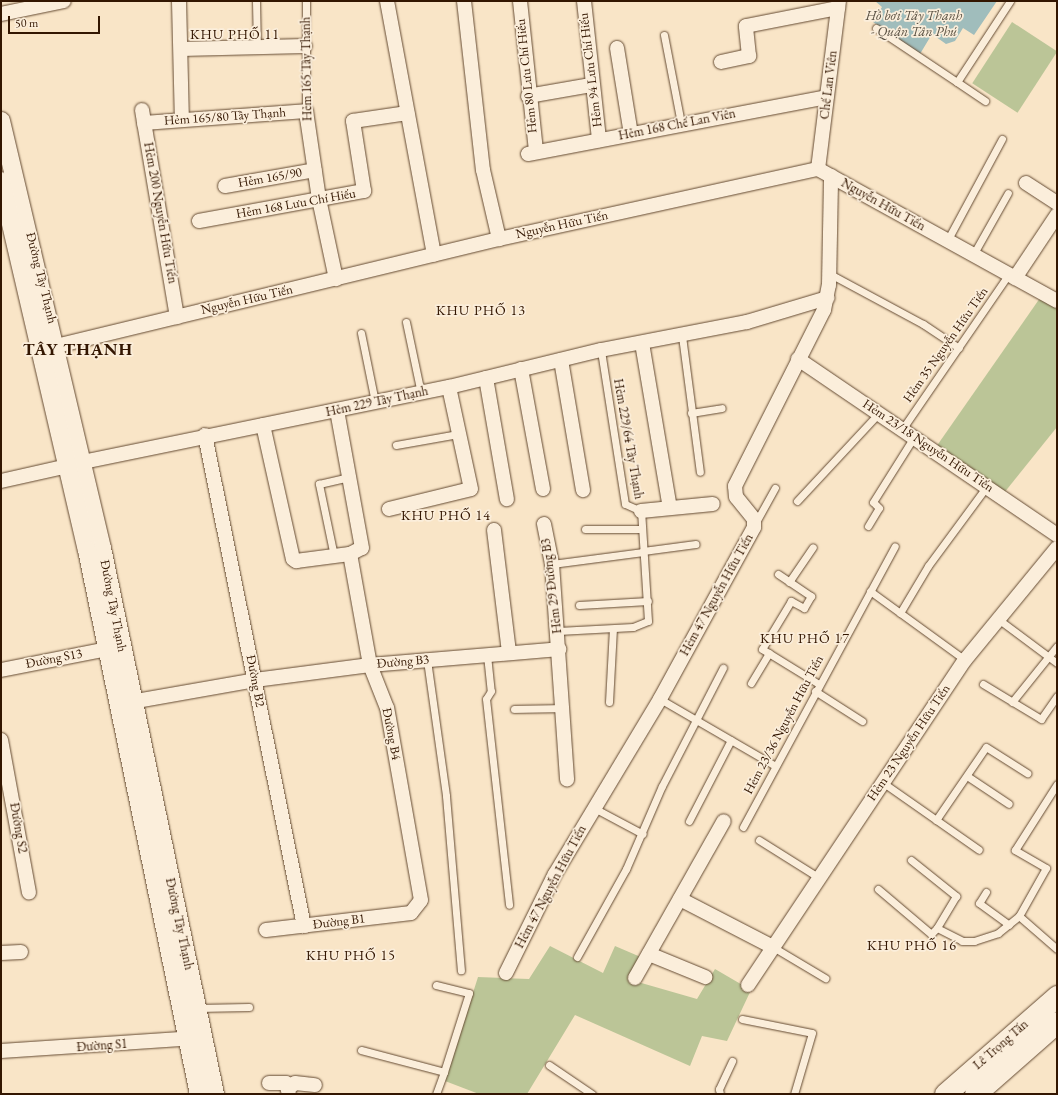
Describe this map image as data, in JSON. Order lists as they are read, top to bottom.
{
  "streets": {
    "main road": ["Lê Trọng Tấn"],
    "street": [
      "Hẻm 165 Tây Thạnh",
      "Hẻm 94 Lưu Chí Hiếu",
      "Hẻm 80 Lưu Chí Hiếu",
      "Chế Lan Viên",
      "Hẻm 165/80 Tây Thạnh",
      "Hẻm 168 Chế Lan Viên",
      "Hẻm 165/90",
      "Hẻm 168 Lưu Chí Hiếu",
      "Nguyễn Hữu Tiến",
      "Hẻm 200 Nguyễn Hữu Tiến",
      "Đường Tây Thạnh",
      "Hẻm 229 Tây Thạnh",
      "Hẻm 23/18 Nguyễn Hữu Tiến",
      "Hẻm 29 Đường B3",
      "Hẻm 47 Nguyễn Hữu Tiến",
      "Đường S13",
      "Đường B3",
      "Đường B2",
      "Đường B4",
      "Hẻm 23 Nguyễn Hữu Tiến",
      "Đường S2",
      "Đường B1",
      "Đường S1"
    ],
    "lane": ["Hẻm 35 Nguyễn Hữu Tiến", "Hẻm 229/64 Tây Thạnh", "Hẻm 23/36 Nguyễn Hữu Tiến"]
  },
  "crossings": [
    ["Hẻm 165 Tây Thạnh", "Hẻm 165/80 Tây Thạnh"],
    ["Hẻm 165 Tây Thạnh", "Hẻm 165/90"],
    ["Hẻm 165 Tây Thạnh", "Hẻm 168 Lưu Chí Hiếu"],
    ["Hẻm 165 Tây Thạnh", "Nguyễn Hữu Tiến"],
    ["Hẻm 94 Lưu Chí Hiếu", "Hẻm 168 Chế Lan Viên"],
    ["Hẻm 80 Lưu Chí Hiếu", "Hẻm 168 Chế Lan Viên"],
    ["Chế Lan Viên", "Hẻm 168 Chế Lan Viên"],
    ["Chế Lan Viên", "Nguyễn Hữu Tiến"],
    ["Hẻm 165/80 Tây Thạnh", "Hẻm 200 Nguyễn Hữu Tiến"],
    ["Nguyễn Hữu Tiến", "Hẻm 200 Nguyễn Hữu Tiến"],
    ["Nguyễn Hữu Tiến", "Đường Tây Thạnh"],
    ["Nguyễn Hữu Tiến", "Hẻm 35 Nguyễn Hữu Tiến"],
    ["Nguyễn Hữu Tiến", "Hẻm 47 Nguyễn Hữu Tiến"],
    ["Đường Tây Thạnh", "Hẻm 229 Tây Thạnh"],
    ["Đường Tây Thạnh", "Đường S13"],
    ["Đường Tây Thạnh", "Đường B3"],
    ["Đường Tây Thạnh", "Đường S1"],
    ["Hẻm 35 Nguyễn Hữu Tiến", "Hẻm 23/18 Nguyễn Hữu Tiến"],
    ["Hẻm 229 Tây Thạnh", "Hẻm 229/64 Tây Thạnh"],
    ["Hẻm 229 Tây Thạnh", "Hẻm 47 Nguyễn Hữu Tiến"],
    ["Hẻm 229 Tây Thạnh", "Đường B2"],
    ["Hẻm 229/64 Tây Thạnh", "Hẻm 29 Đường B3"],
    ["Hẻm 23/18 Nguyễn Hữu Tiến", "Hẻm 47 Nguyễn Hữu Tiến"],
    ["Hẻm 29 Đường B3", "Đường B3"],
    ["Đường B3", "Đường B2"],
    ["Đường B3", "Đường B4"],
    ["Đường B2", "Đường B1"],
    ["Đường B4", "Đường B1"]
  ],
  "districts": [
    "KHU PHỐ 11",
    "KHU PHỐ 13",
    "TÂY THẠNH",
    "KHU PHỐ 14",
    "KHU PHỐ 17",
    "KHU PHỐ 16",
    "KHU PHỐ 15"
  ],
  "water": ["Hồ bơi Tây Thạnh - Quận Tân Phú"],
  "scale_bar": "50 m"
}
